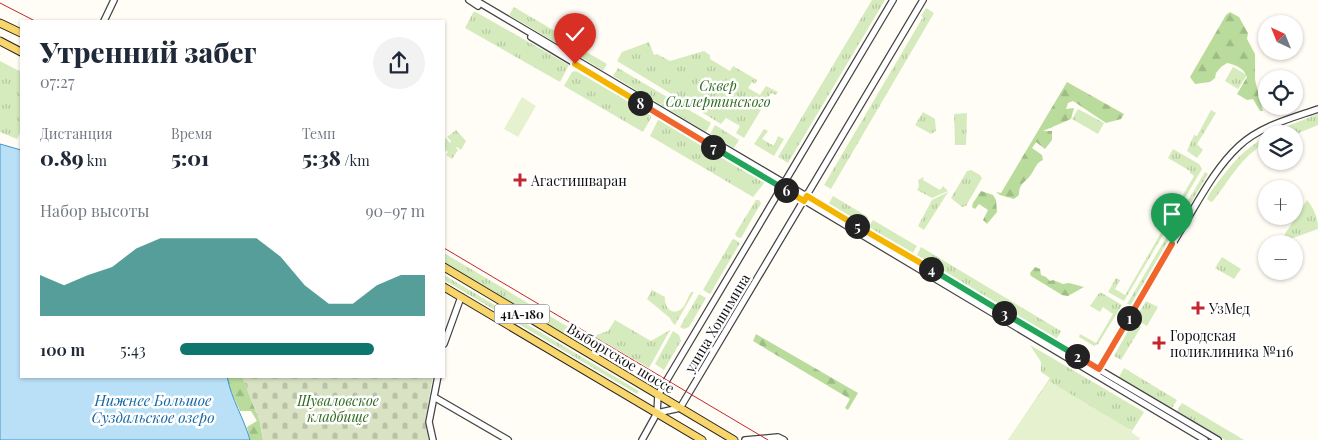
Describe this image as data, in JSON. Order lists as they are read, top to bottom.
{
  "streets": {
    "main road": ["41А-180", "Выборгское шоссе"],
    "street": ["улица Хошимина"]
  },
  "crossings": [
    ["улица Хошимина", "Выборгское шоссе"]
  ],
  "water": ["Нижнее Большое Суздальское озеро"],
  "parks": ["Сквер Соллертинского", "Шуваловское кладбище"],
  "places": {
    "health": ["Агастишваран", "УзМед", "Городская поликлиника №116"]
  },
  "north": "top left",
  "page": {
    "map_buttons": ["+", "−"],
    "heading": ["Утренний забег", "07:27"],
    "pins": [
      "8",
      "7",
      "6",
      "5",
      "4",
      "3",
      "1",
      "2"
    ],
    "stats": [
      ["Дистанция", "0.89 km"],
      ["Время", "5:01"],
      ["Темп", "5:38 /km"]
    ],
    "chart": ["Набор высоты", "90–97 m"],
    "list": [
      {
        "name": "100 m",
        "note": "5:43"
      }
    ]
  }
}
